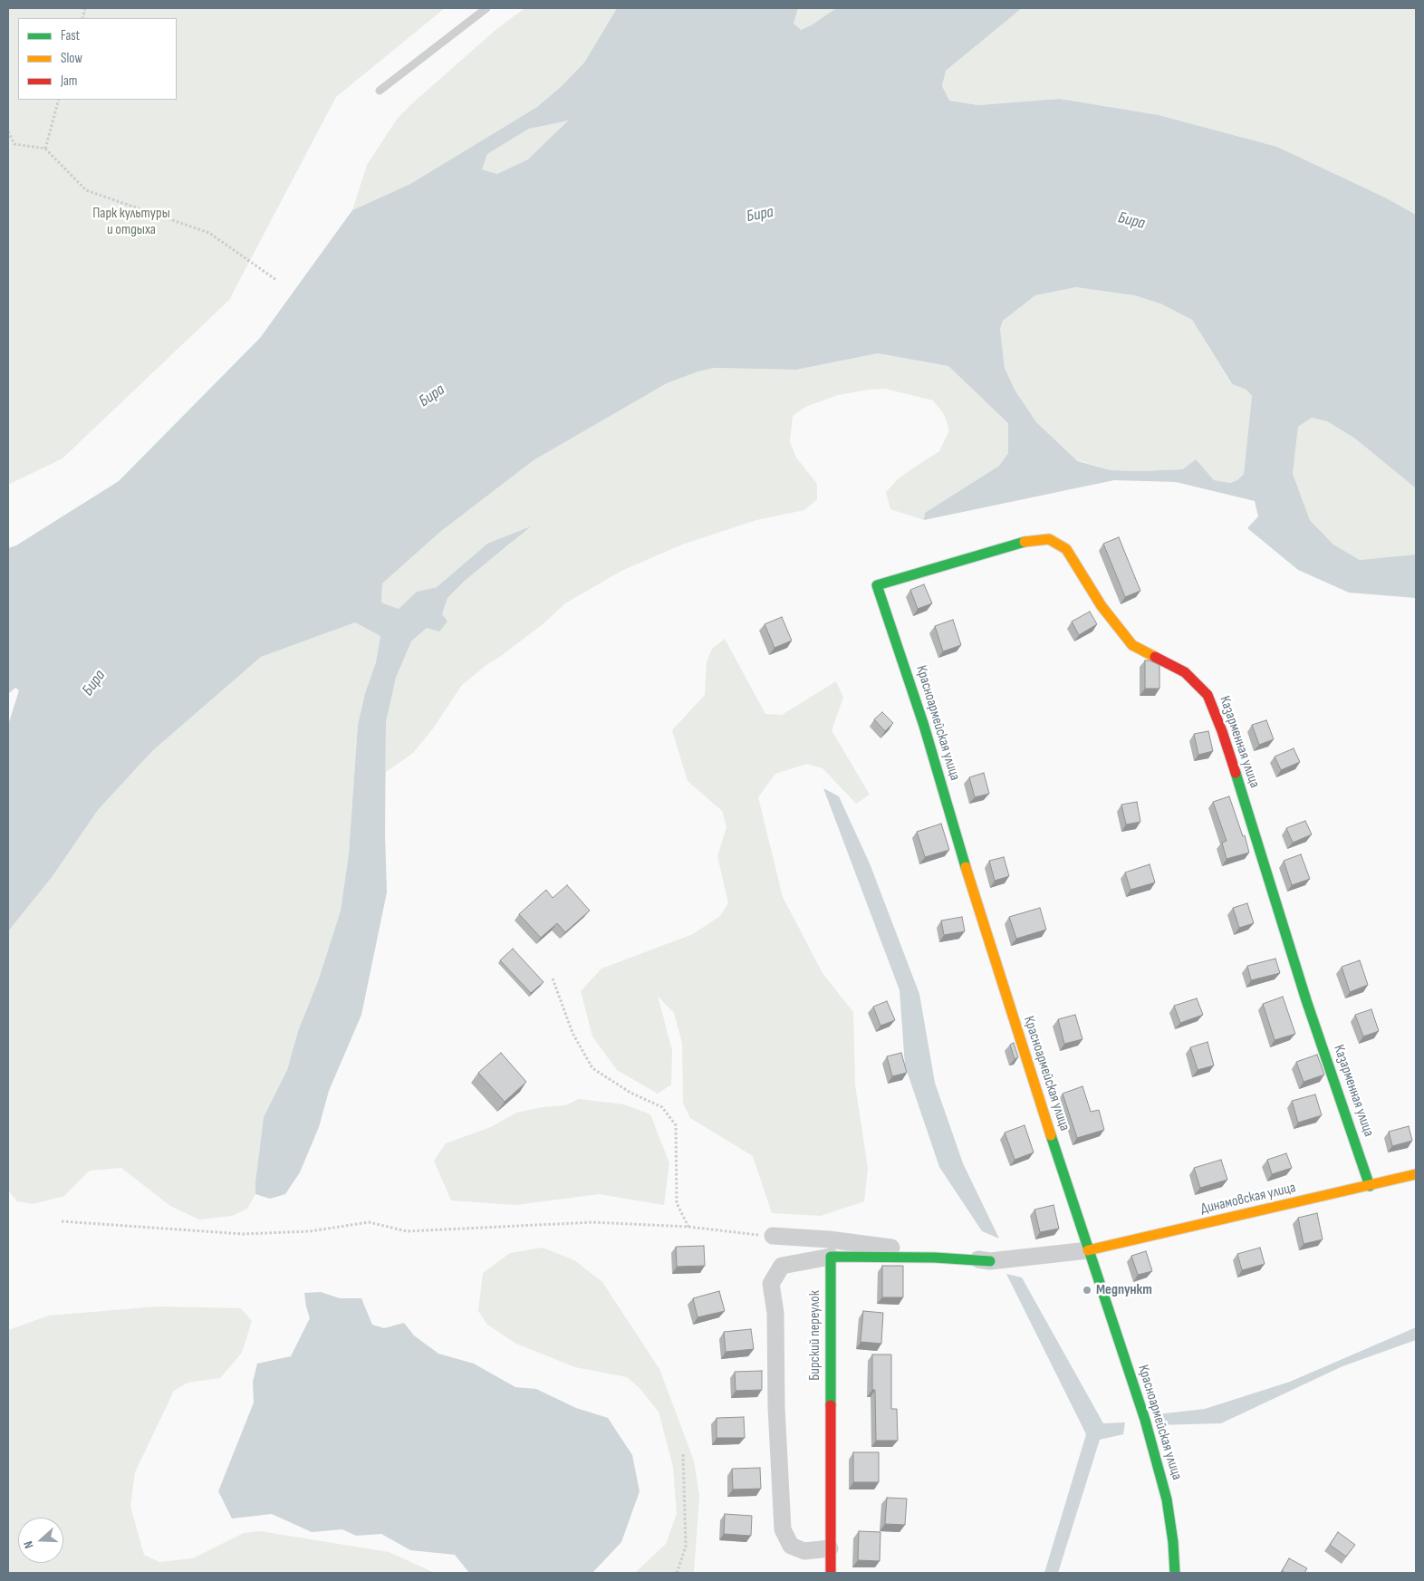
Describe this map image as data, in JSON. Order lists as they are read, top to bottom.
{
  "streets": {
    "street": [
      "Красноармейская улица",
      "Казарменная улица",
      "Динамовская улица",
      "Бирский переулок"
    ]
  },
  "crossings": [
    ["Красноармейская улица", "Казарменная улица"],
    ["Красноармейская улица", "Динамовская улица"],
    ["Казарменная улица", "Динамовская улица"]
  ],
  "water": ["Бира"],
  "parks": ["Парк культуры и отдыха"],
  "places": ["Медпункт"],
  "legend": ["Fast", "Slow", "Jam"],
  "north": "left"
}
